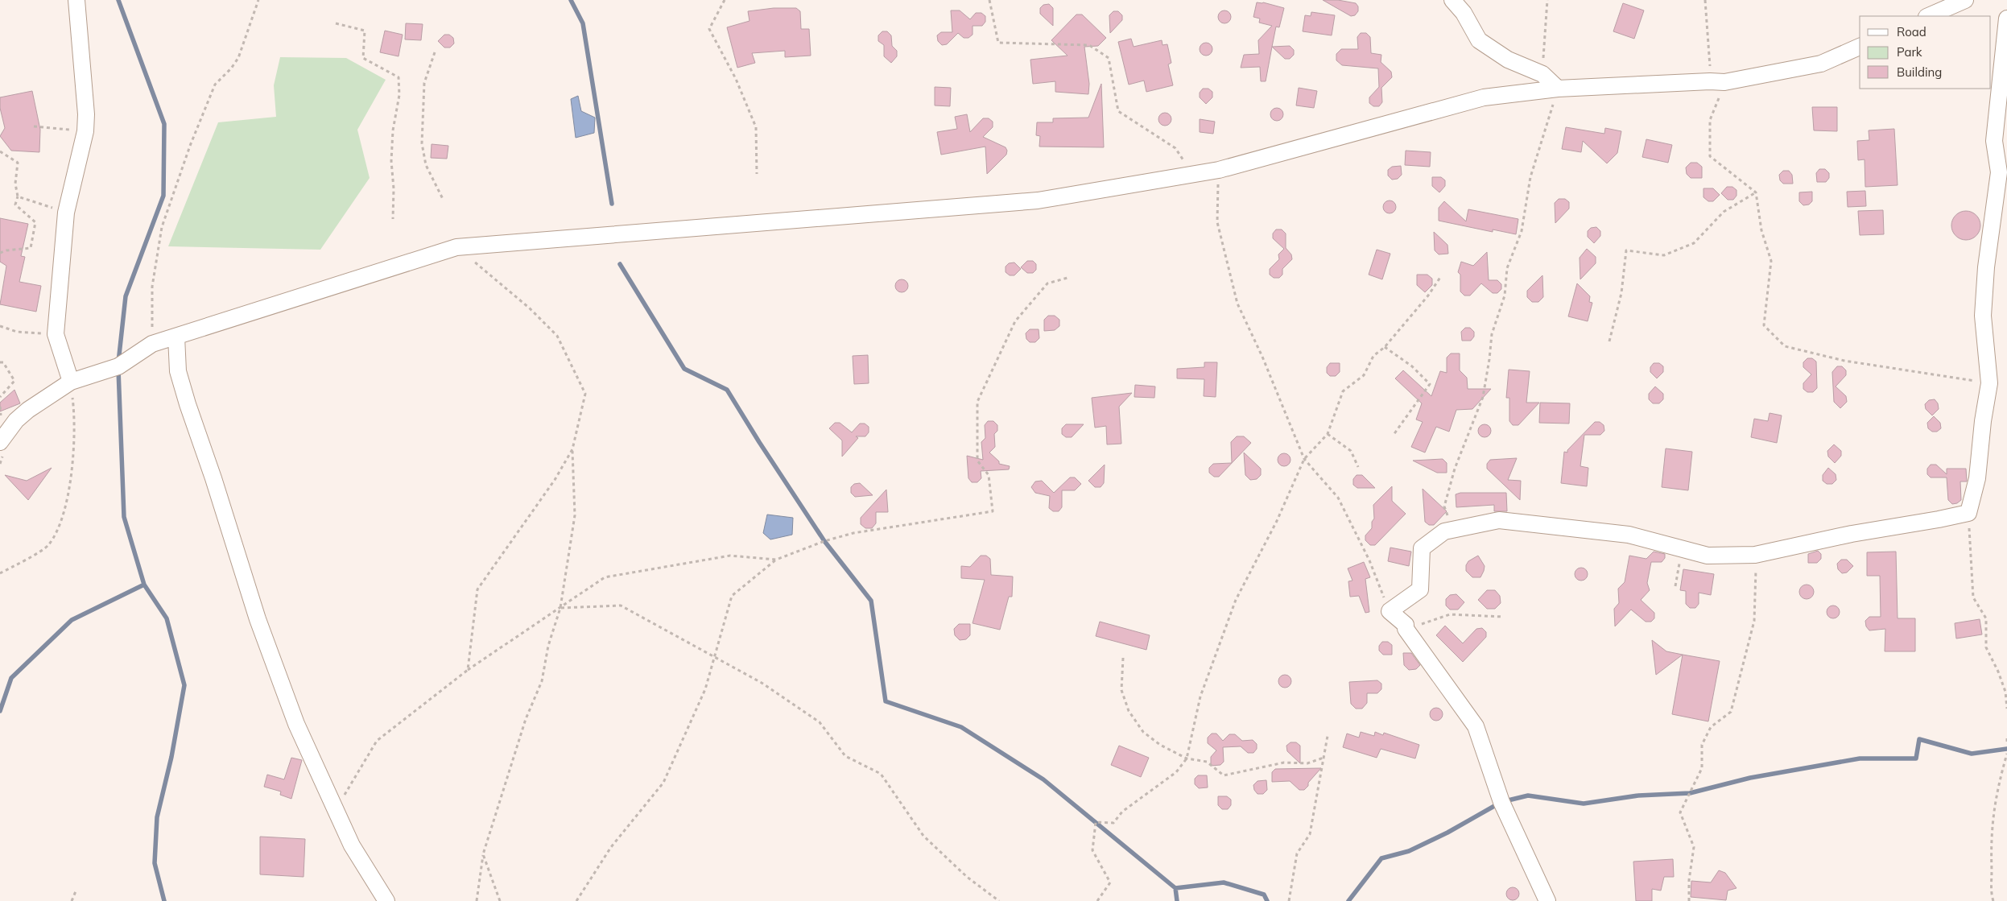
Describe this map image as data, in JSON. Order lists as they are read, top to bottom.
{
  "legend": ["Road", "Park", "Building"]
}
